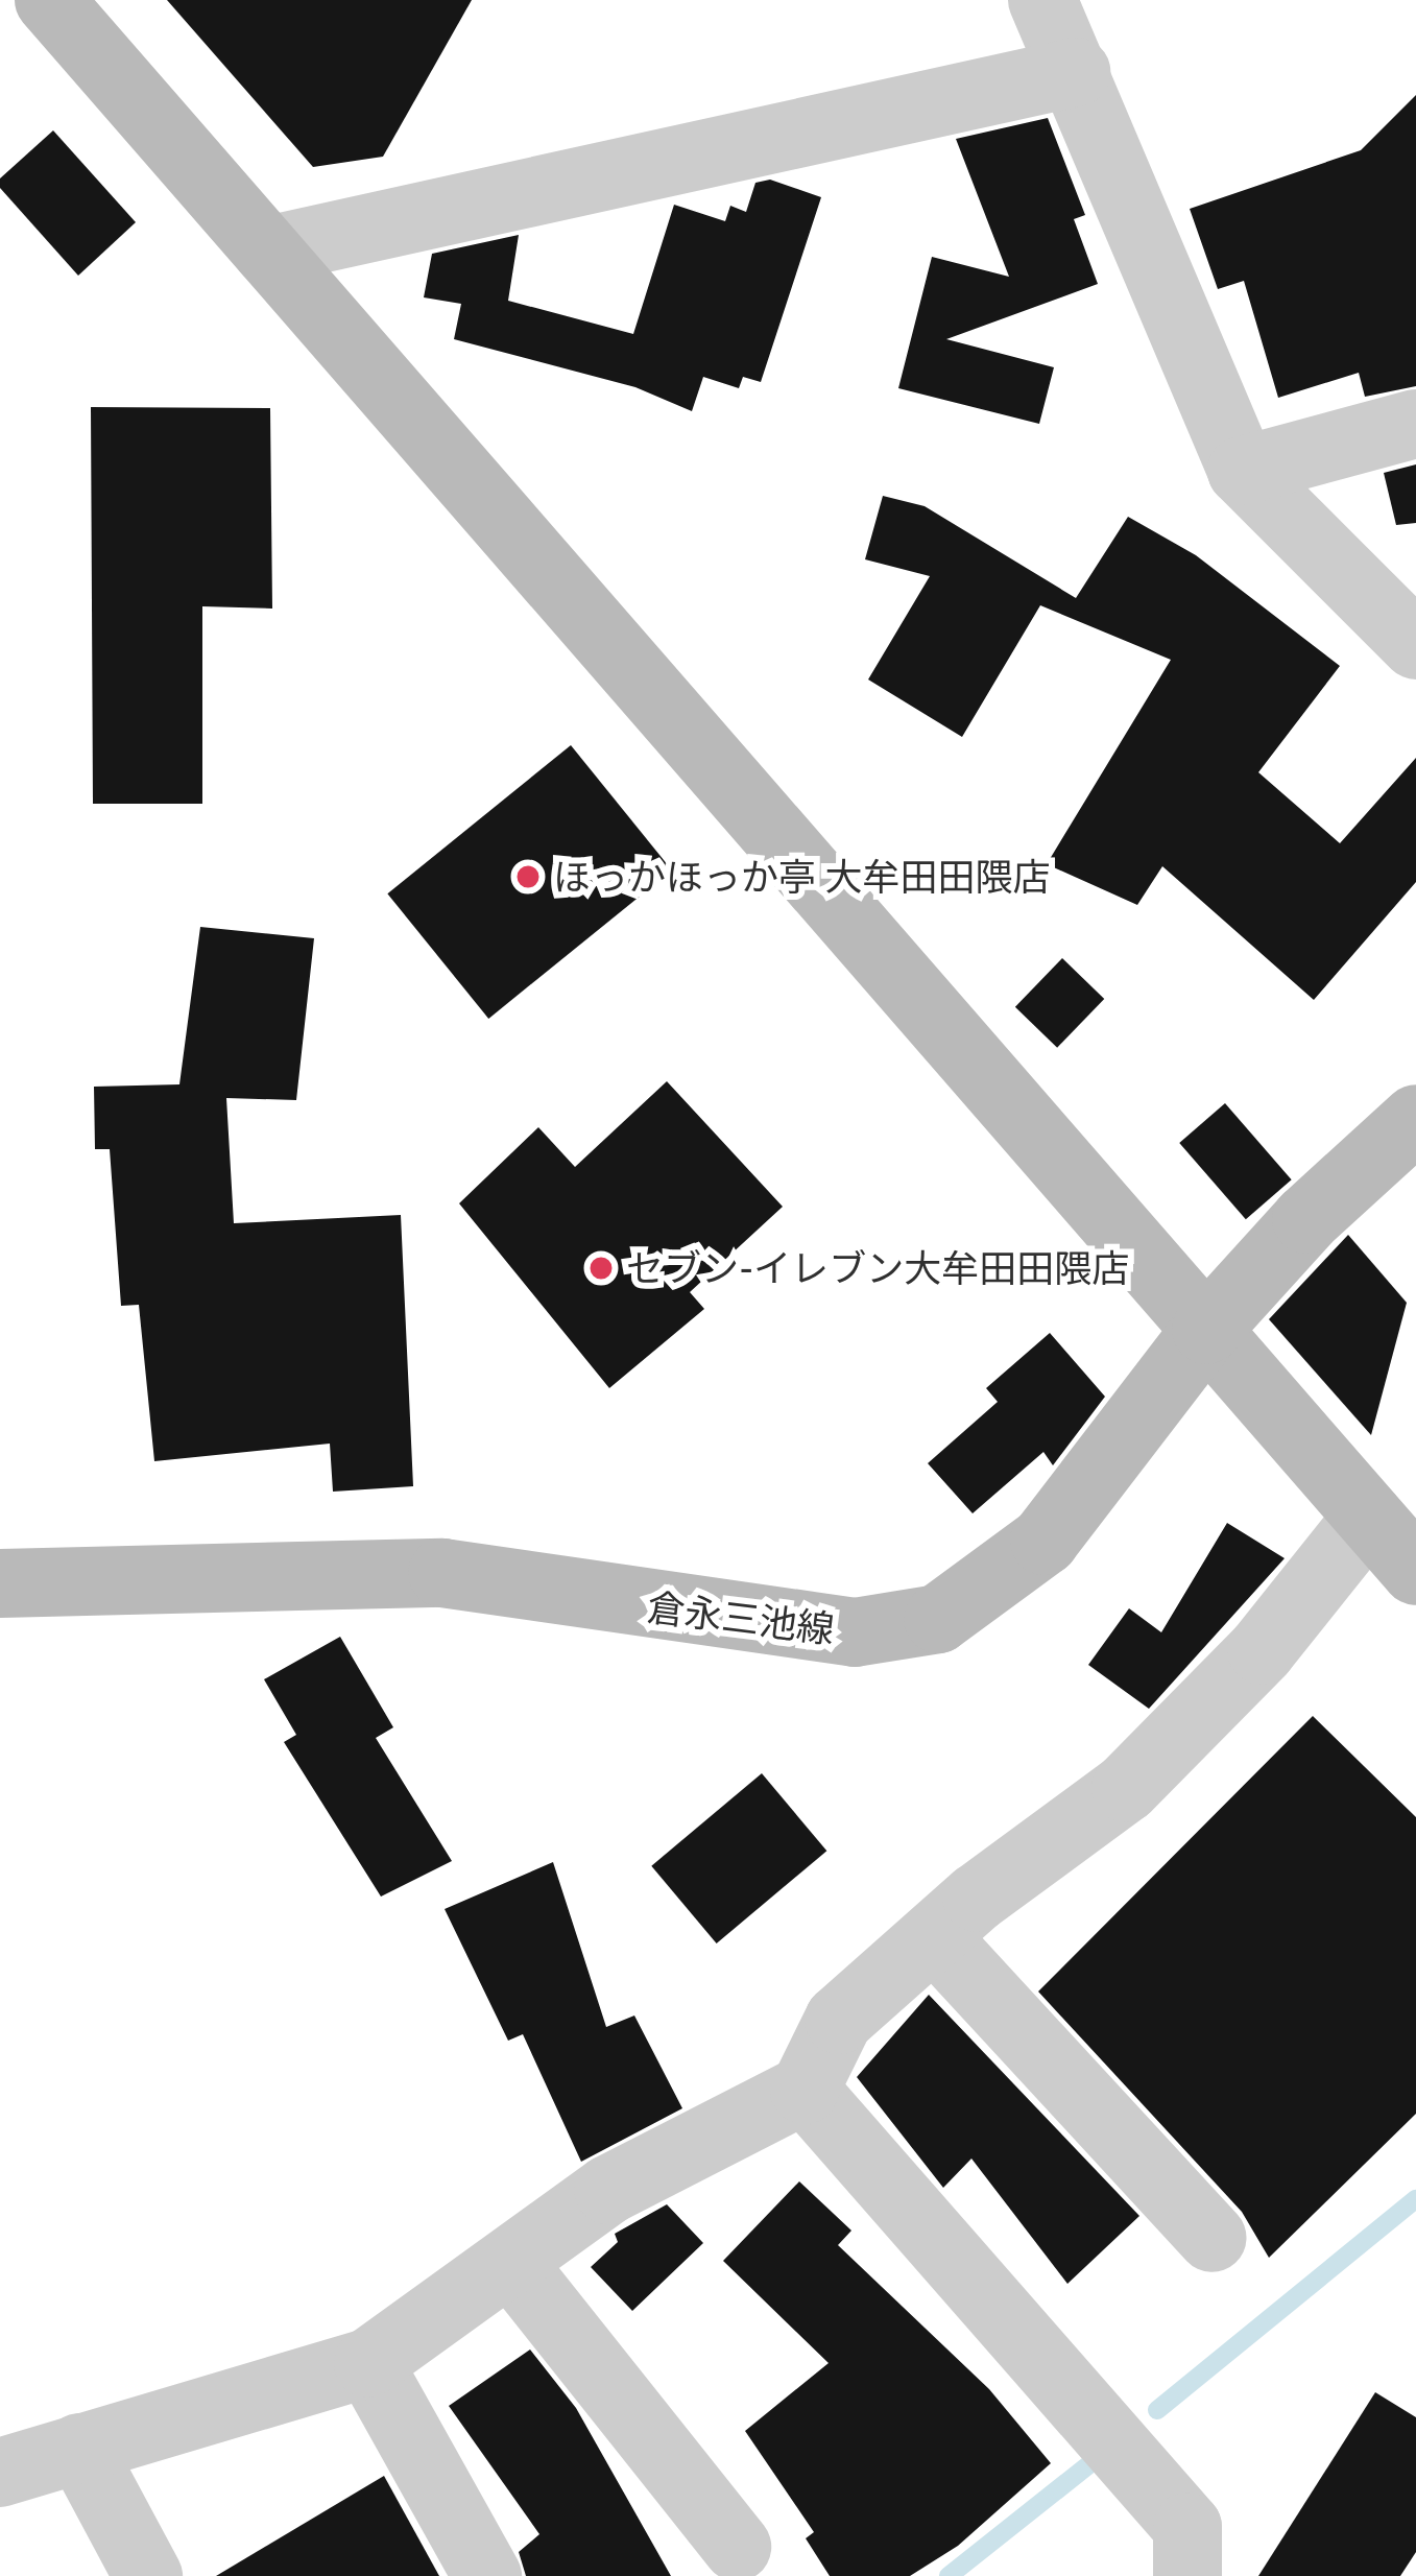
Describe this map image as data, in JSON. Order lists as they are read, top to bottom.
{
  "streets": {
    "street": ["倉永三池線"]
  },
  "places": ["ほっかほっか亭 大牟田田隈店", "セブン-イレブン大牟田田隈店"]
}
